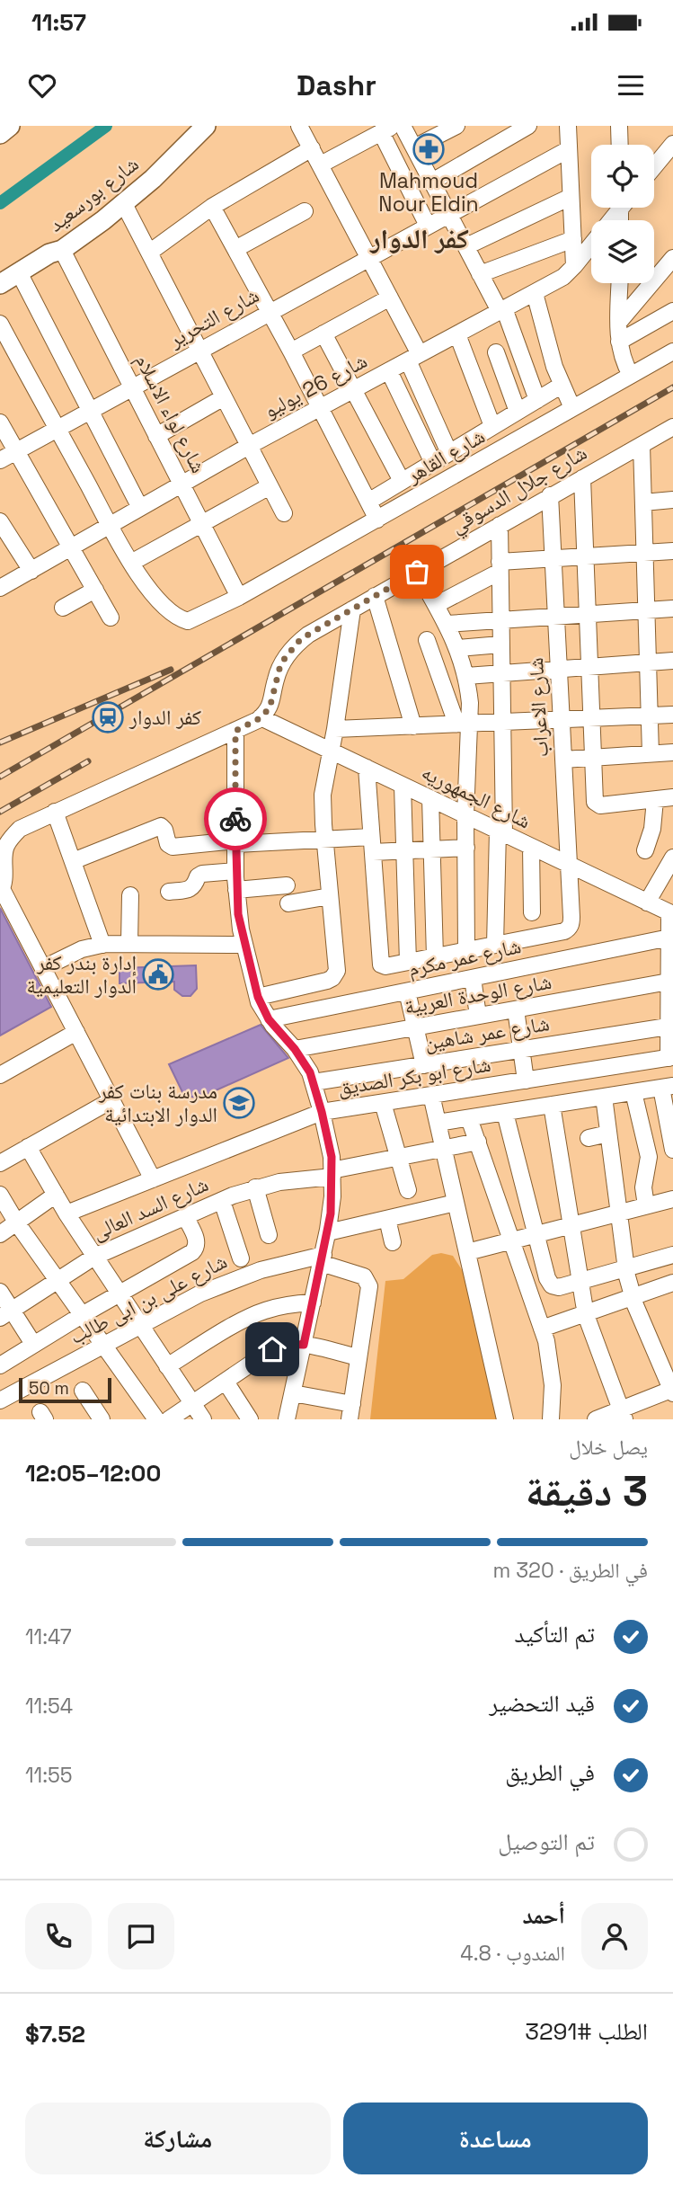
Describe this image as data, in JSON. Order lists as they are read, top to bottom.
{
  "streets": {
    "main road": ["شارع بورسعيد"],
    "street": [
      "شارع التحرير",
      "شارع 26 يوليو",
      "شارع لواء الاسلام",
      "شارع القاهر",
      "شارع جلال الدسوقي",
      "شارع الاعراب",
      "شارع الجمهوريه",
      "شارع عمر مكرم",
      "شارع الوحدة العربية",
      "شارع عمر شاهين",
      "شارع ابو بكر الصديق",
      "شارع السد العالى",
      "شارع على بن ابى طالب"
    ]
  },
  "crossings": [
    ["شارع بورسعيد", "شارع لواء الاسلام"],
    ["شارع التحرير", "شارع لواء الاسلام"],
    ["شارع التحرير", "شارع القاهر"],
    ["شارع 26 يوليو", "شارع لواء الاسلام"],
    ["شارع 26 يوليو", "شارع القاهر"],
    ["شارع لواء الاسلام", "شارع القاهر"],
    ["شارع جلال الدسوقي", "شارع الاعراب"],
    ["شارع جلال الدسوقي", "شارع الجمهوريه"],
    ["شارع الاعراب", "شارع الجمهوريه"]
  ],
  "districts": ["كفر الدوار"],
  "places": {
    "pharmacy": ["Mahmoud Nour Eldin"],
    "station": ["كفر الدوار"],
    "public building": ["إدارة بندر كفر الدوار التعليمية"],
    "school or university": ["مدرسة بنات كفر الدوار الابتدائية"]
  },
  "scale_bar": "50 m",
  "page": {
    "status": "11:57",
    "header": "Dashr",
    "scale": "50 m",
    "heading": ["3 دقيقة", "يصل خلال", "12:00–12:05"],
    "panel": [
      "أحمد",
      "المندوب · 4.8",
      "الطلب #3291",
      "$7.52"
    ],
    "bar": "في الطريق · 320 m",
    "list": [
      ["تم التأكيد", "11:47"],
      ["قيد التحضير", "11:54"],
      ["في الطريق", "11:55"],
      "تم التوصيل"
    ],
    "buttons": ["مساعدة", "مشاركة"]
  }
}
